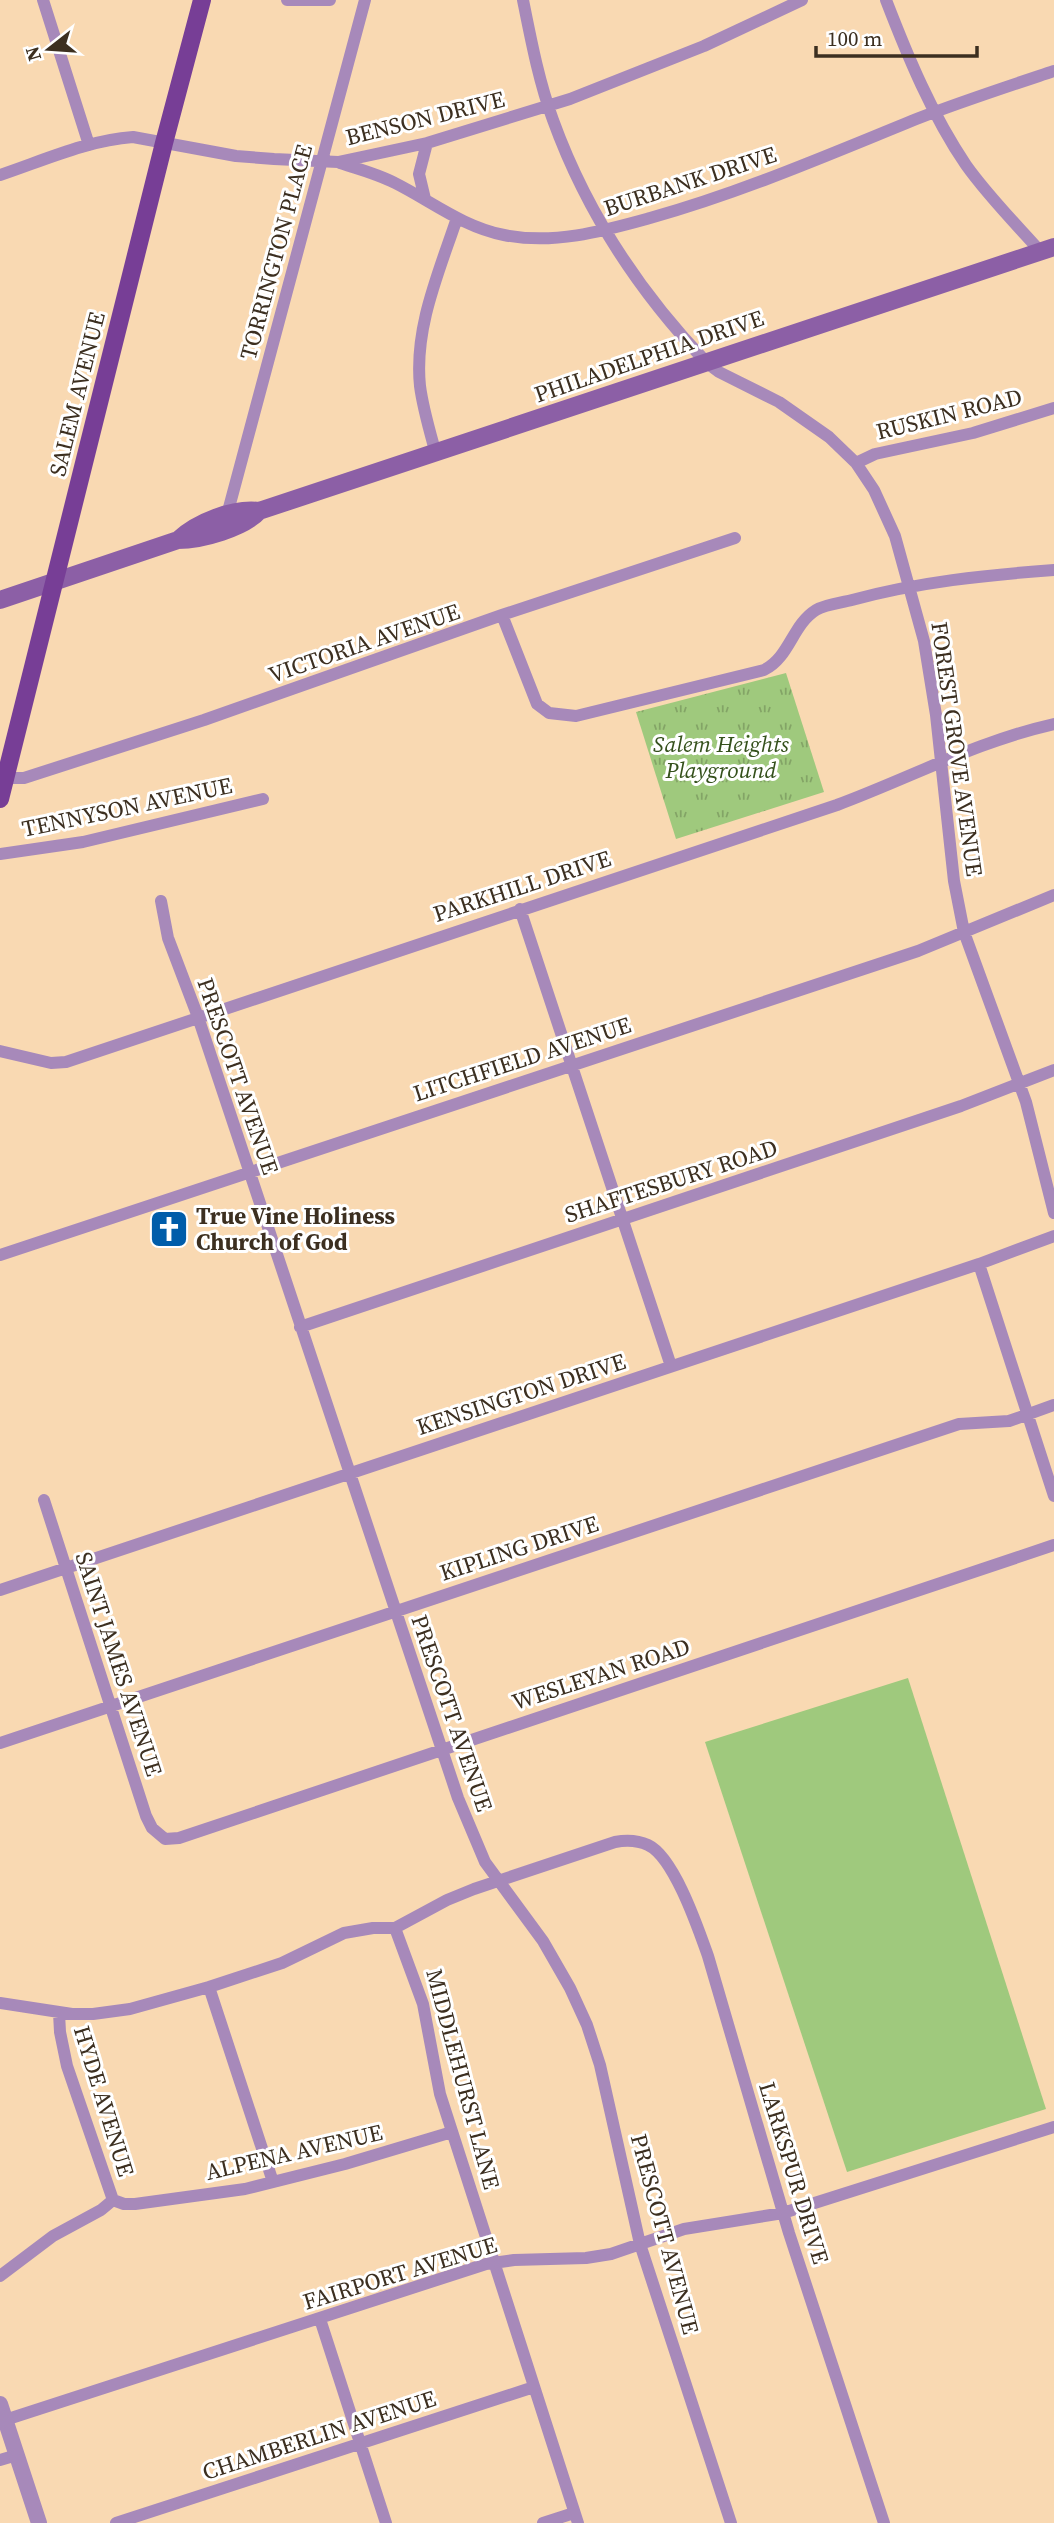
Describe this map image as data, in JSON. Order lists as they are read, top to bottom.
{
  "streets": {
    "main road": ["PHILADELPHIA DRIVE", "SALEM AVENUE"],
    "street": [
      "BENSON DRIVE",
      "BURBANK DRIVE",
      "TORRINGTON PLACE",
      "RUSKIN ROAD",
      "VICTORIA AVENUE",
      "FOREST GROVE AVENUE",
      "TENNYSON AVENUE",
      "PARKHILL DRIVE",
      "LITCHFIELD AVENUE",
      "PRESCOTT AVENUE",
      "SHAFTESBURY ROAD",
      "KENSINGTON DRIVE",
      "KIPLING DRIVE",
      "SAINT JAMES AVENUE",
      "WESLEYAN ROAD",
      "MIDDLEHURST LANE",
      "HYDE AVENUE",
      "ALPENA AVENUE",
      "LARKSPUR DRIVE",
      "FAIRPORT AVENUE",
      "CHAMBERLIN AVENUE"
    ]
  },
  "crossings": [
    ["BENSON DRIVE", "BURBANK DRIVE"],
    ["BENSON DRIVE", "TORRINGTON PLACE"],
    ["BENSON DRIVE", "SALEM AVENUE"],
    ["BENSON DRIVE", "FOREST GROVE AVENUE"],
    ["BURBANK DRIVE", "FOREST GROVE AVENUE"],
    ["TORRINGTON PLACE", "PHILADELPHIA DRIVE"],
    ["PHILADELPHIA DRIVE", "SALEM AVENUE"],
    ["PHILADELPHIA DRIVE", "FOREST GROVE AVENUE"],
    ["SALEM AVENUE", "VICTORIA AVENUE"],
    ["RUSKIN ROAD", "FOREST GROVE AVENUE"],
    ["FOREST GROVE AVENUE", "PARKHILL DRIVE"],
    ["FOREST GROVE AVENUE", "LITCHFIELD AVENUE"],
    ["FOREST GROVE AVENUE", "SHAFTESBURY ROAD"],
    ["PARKHILL DRIVE", "PRESCOTT AVENUE"],
    ["LITCHFIELD AVENUE", "PRESCOTT AVENUE"],
    ["PRESCOTT AVENUE", "SHAFTESBURY ROAD"],
    ["PRESCOTT AVENUE", "KENSINGTON DRIVE"],
    ["PRESCOTT AVENUE", "KIPLING DRIVE"],
    ["PRESCOTT AVENUE", "WESLEYAN ROAD"],
    ["PRESCOTT AVENUE", "LARKSPUR DRIVE"],
    ["PRESCOTT AVENUE", "FAIRPORT AVENUE"],
    ["KENSINGTON DRIVE", "SAINT JAMES AVENUE"],
    ["KIPLING DRIVE", "SAINT JAMES AVENUE"],
    ["SAINT JAMES AVENUE", "WESLEYAN ROAD"],
    ["MIDDLEHURST LANE", "ALPENA AVENUE"],
    ["MIDDLEHURST LANE", "FAIRPORT AVENUE"],
    ["MIDDLEHURST LANE", "CHAMBERLIN AVENUE"],
    ["HYDE AVENUE", "ALPENA AVENUE"],
    ["LARKSPUR DRIVE", "FAIRPORT AVENUE"]
  ],
  "parks": ["Salem Heights Playground"],
  "places": {
    "church": ["True Vine Holiness Church of God"]
  },
  "scale_bar": "100 m",
  "north": "left"
}
